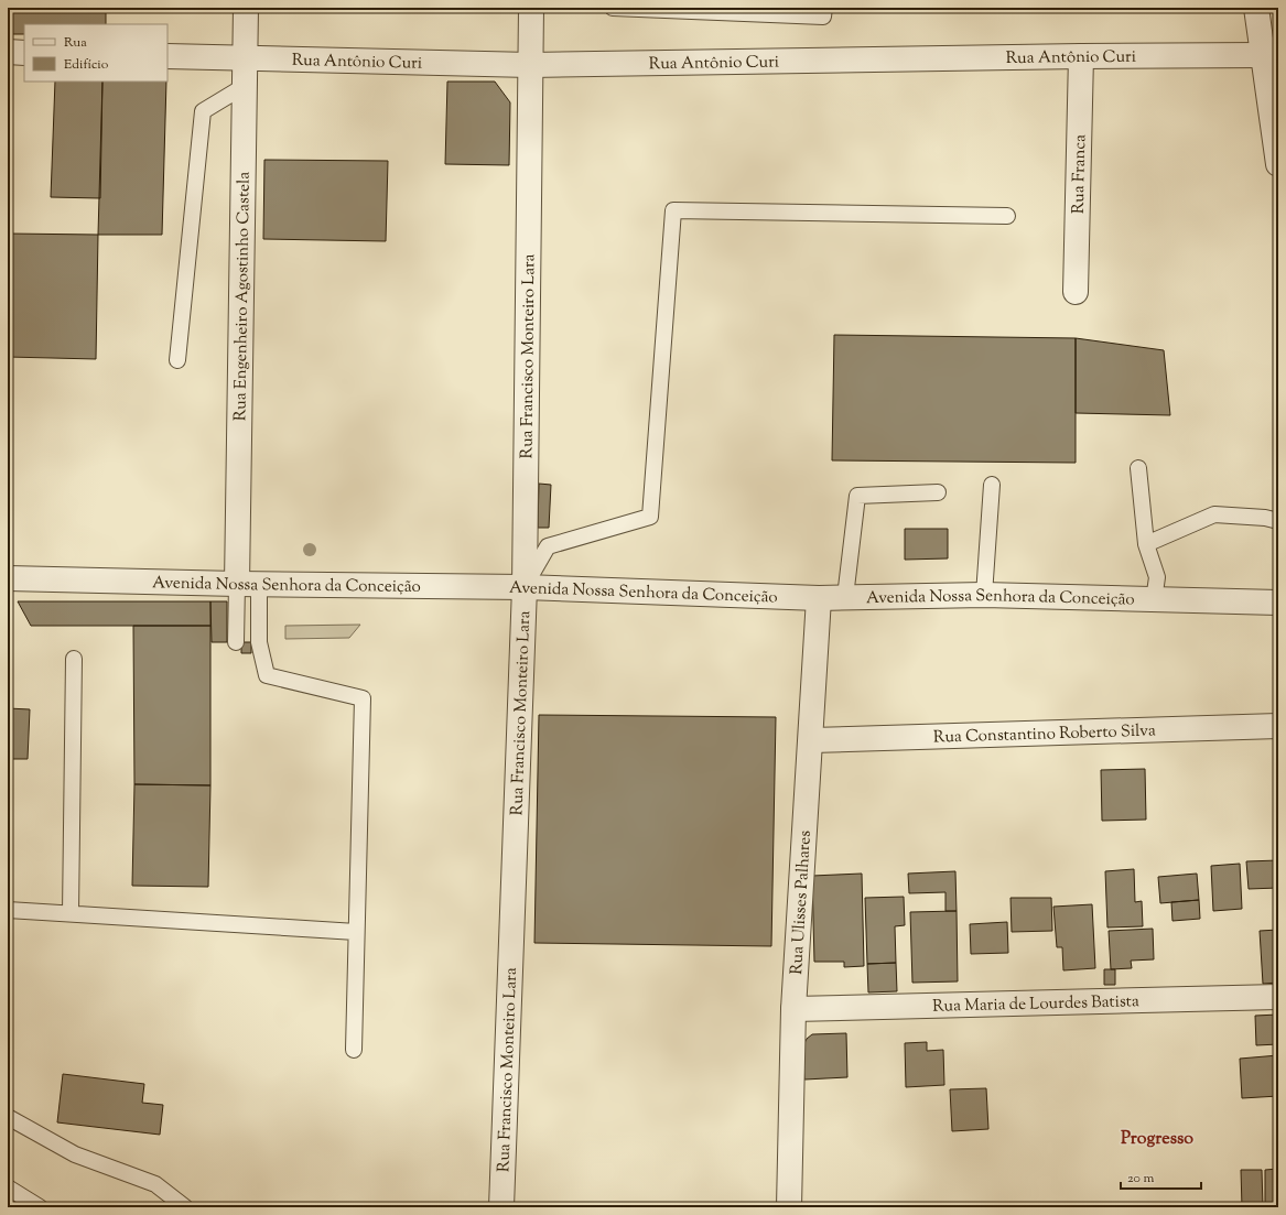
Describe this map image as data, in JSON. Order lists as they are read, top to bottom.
{
  "streets": {
    "street": [
      "Rua Antônio Curi",
      "Rua Franca",
      "Rua Engenheiro Agostinho Castela",
      "Rua Francisco Monteiro Lara",
      "Avenida Nossa Senhora da Conceição",
      "Rua Constantino Roberto Silva",
      "Rua Ulisses Palhares",
      "Rua Maria de Lourdes Batista"
    ]
  },
  "crossings": [
    ["Rua Antônio Curi", "Rua Franca"],
    ["Rua Antônio Curi", "Rua Engenheiro Agostinho Castela"],
    ["Rua Antônio Curi", "Rua Francisco Monteiro Lara"],
    ["Rua Engenheiro Agostinho Castela", "Avenida Nossa Senhora da Conceição"],
    ["Rua Francisco Monteiro Lara", "Avenida Nossa Senhora da Conceição"],
    ["Avenida Nossa Senhora da Conceição", "Rua Ulisses Palhares"],
    ["Rua Constantino Roberto Silva", "Rua Ulisses Palhares"],
    ["Rua Ulisses Palhares", "Rua Maria de Lourdes Batista"]
  ],
  "districts": ["Progresso"],
  "legend": ["Rua", "Edifício"],
  "scale_bar": "20 m"
}
